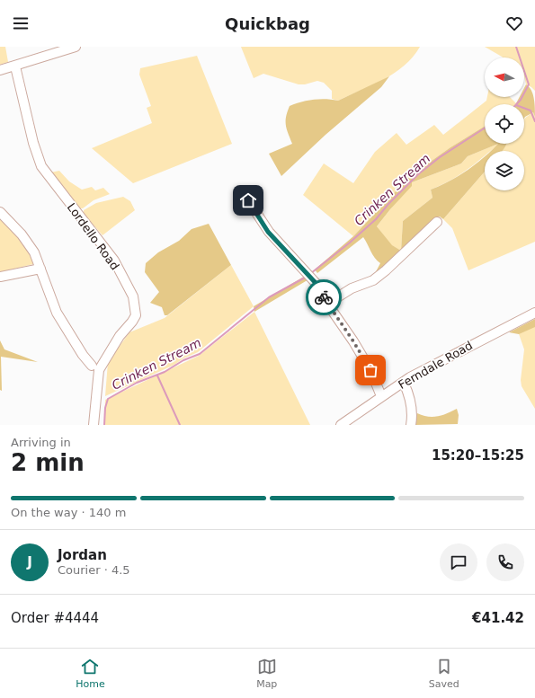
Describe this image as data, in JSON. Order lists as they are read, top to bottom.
{
  "streets": {
    "street": ["Lordello Road", "Ferndale Road"]
  },
  "water": ["Crinken Stream"],
  "north": "left",
  "page": {
    "header": "Quickbag",
    "heading": ["2 min", "Arriving in", "15:20–15:25"],
    "panel": [
      "Jordan",
      "Courier · 4.5",
      "Order #4444",
      "€41.42"
    ],
    "bar": "On the way · 140 m",
    "round": "J",
    "tabs": ["Home", "Map", "Saved"]
  }
}
